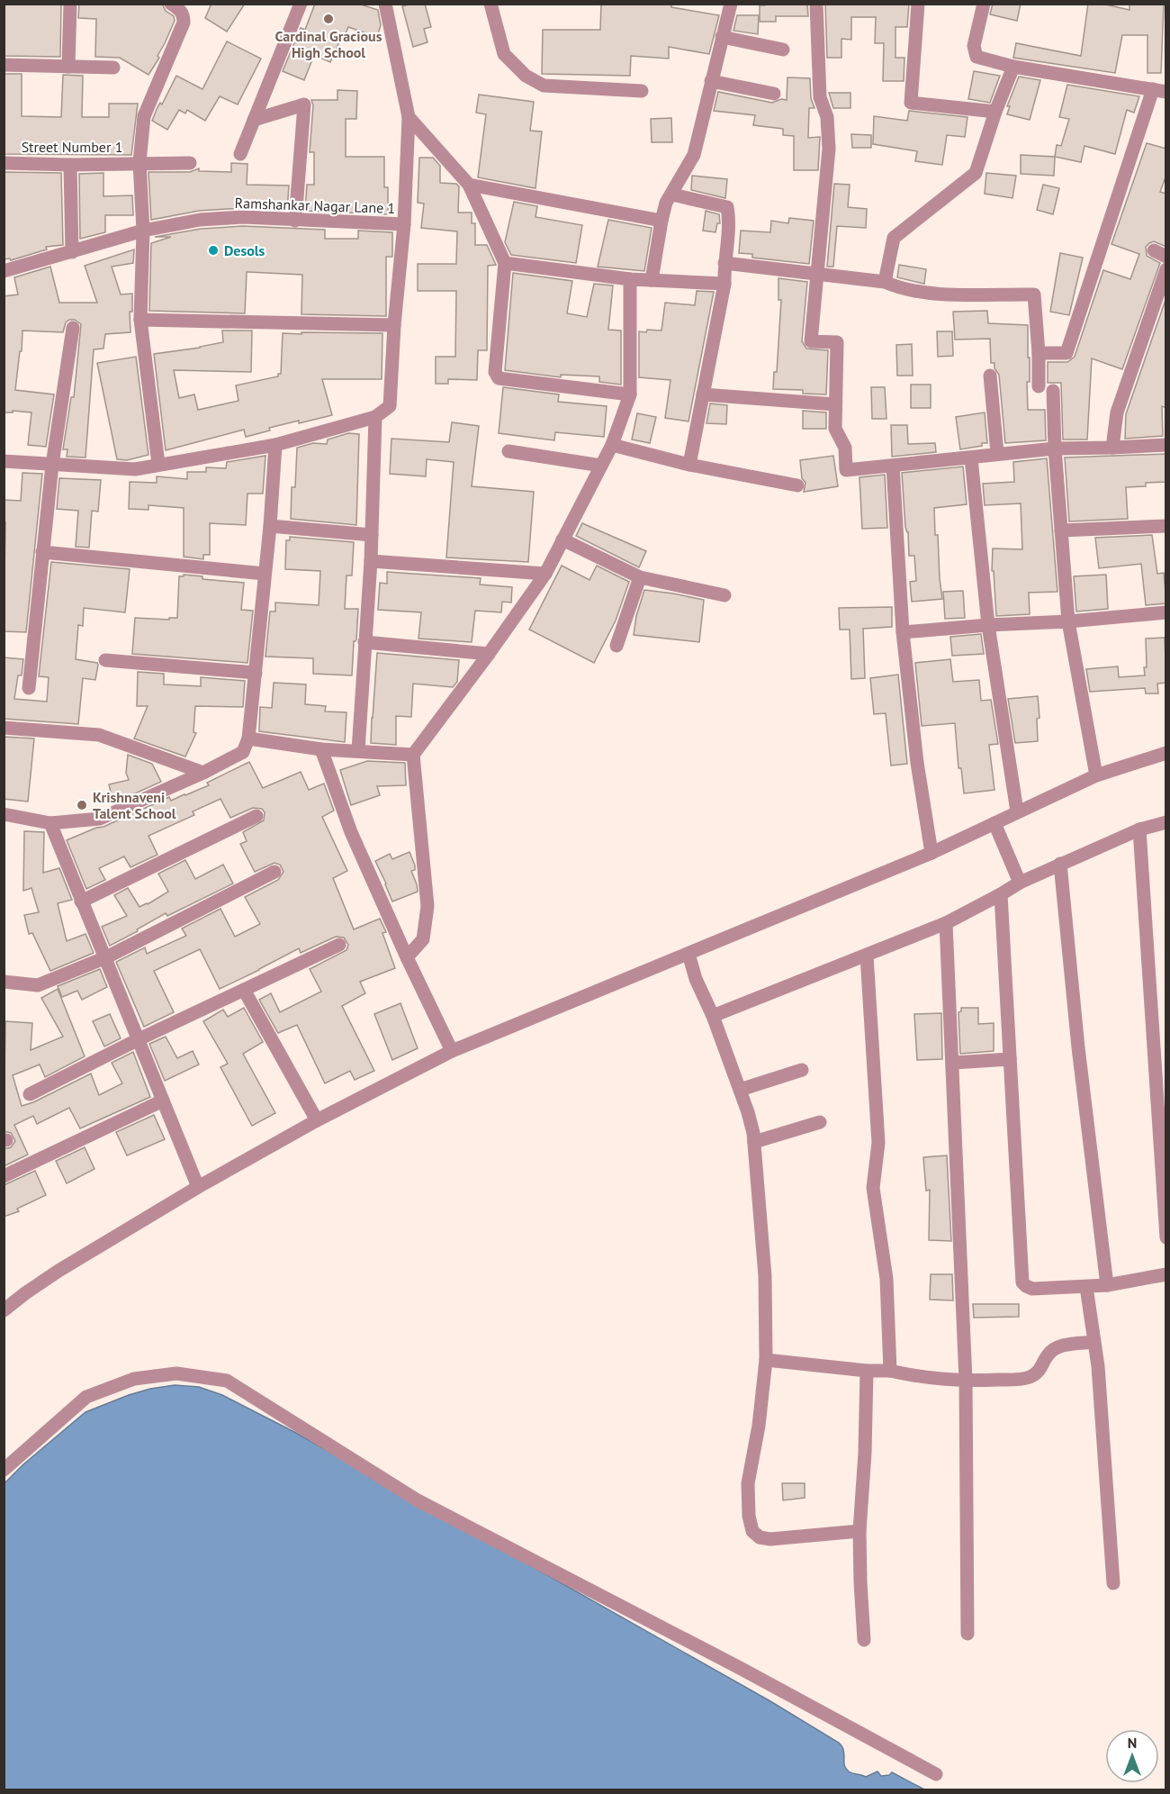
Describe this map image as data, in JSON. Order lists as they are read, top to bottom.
{
  "streets": {
    "street": ["Street Number 1", "Ramshankar Nagar Lane 1"]
  },
  "places": ["Cardinal Gracious High School", "Desols", "Krishnaveni Talent School"],
  "north": "top"
}
